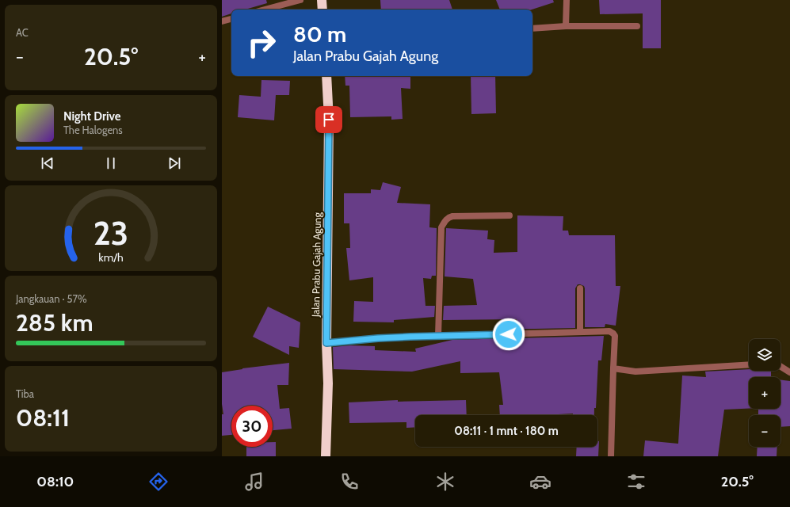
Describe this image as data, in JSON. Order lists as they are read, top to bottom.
{
  "streets": {
    "highway": ["Jalan Prabu Gajah Agung"]
  },
  "page": {
    "tile": [
      "AC",
      ["Jangkauan · 57%", "285 km"],
      ["Tiba", "08:11"]
    ],
    "turn": ["80 m", "Jalan Prabu Gajah Agung"],
    "heat": ["−", "20.5°", "+"],
    "song": ["Night Drive", "The Halogens"],
    "map_buttons": ["+", "−"],
    "limit": "30",
    "trip": "08:11 · 1 mnt · 180 m",
    "tabs": ["08:10", "20.5°"],
    "gauge": ["23", "km/h"]
  }
}
